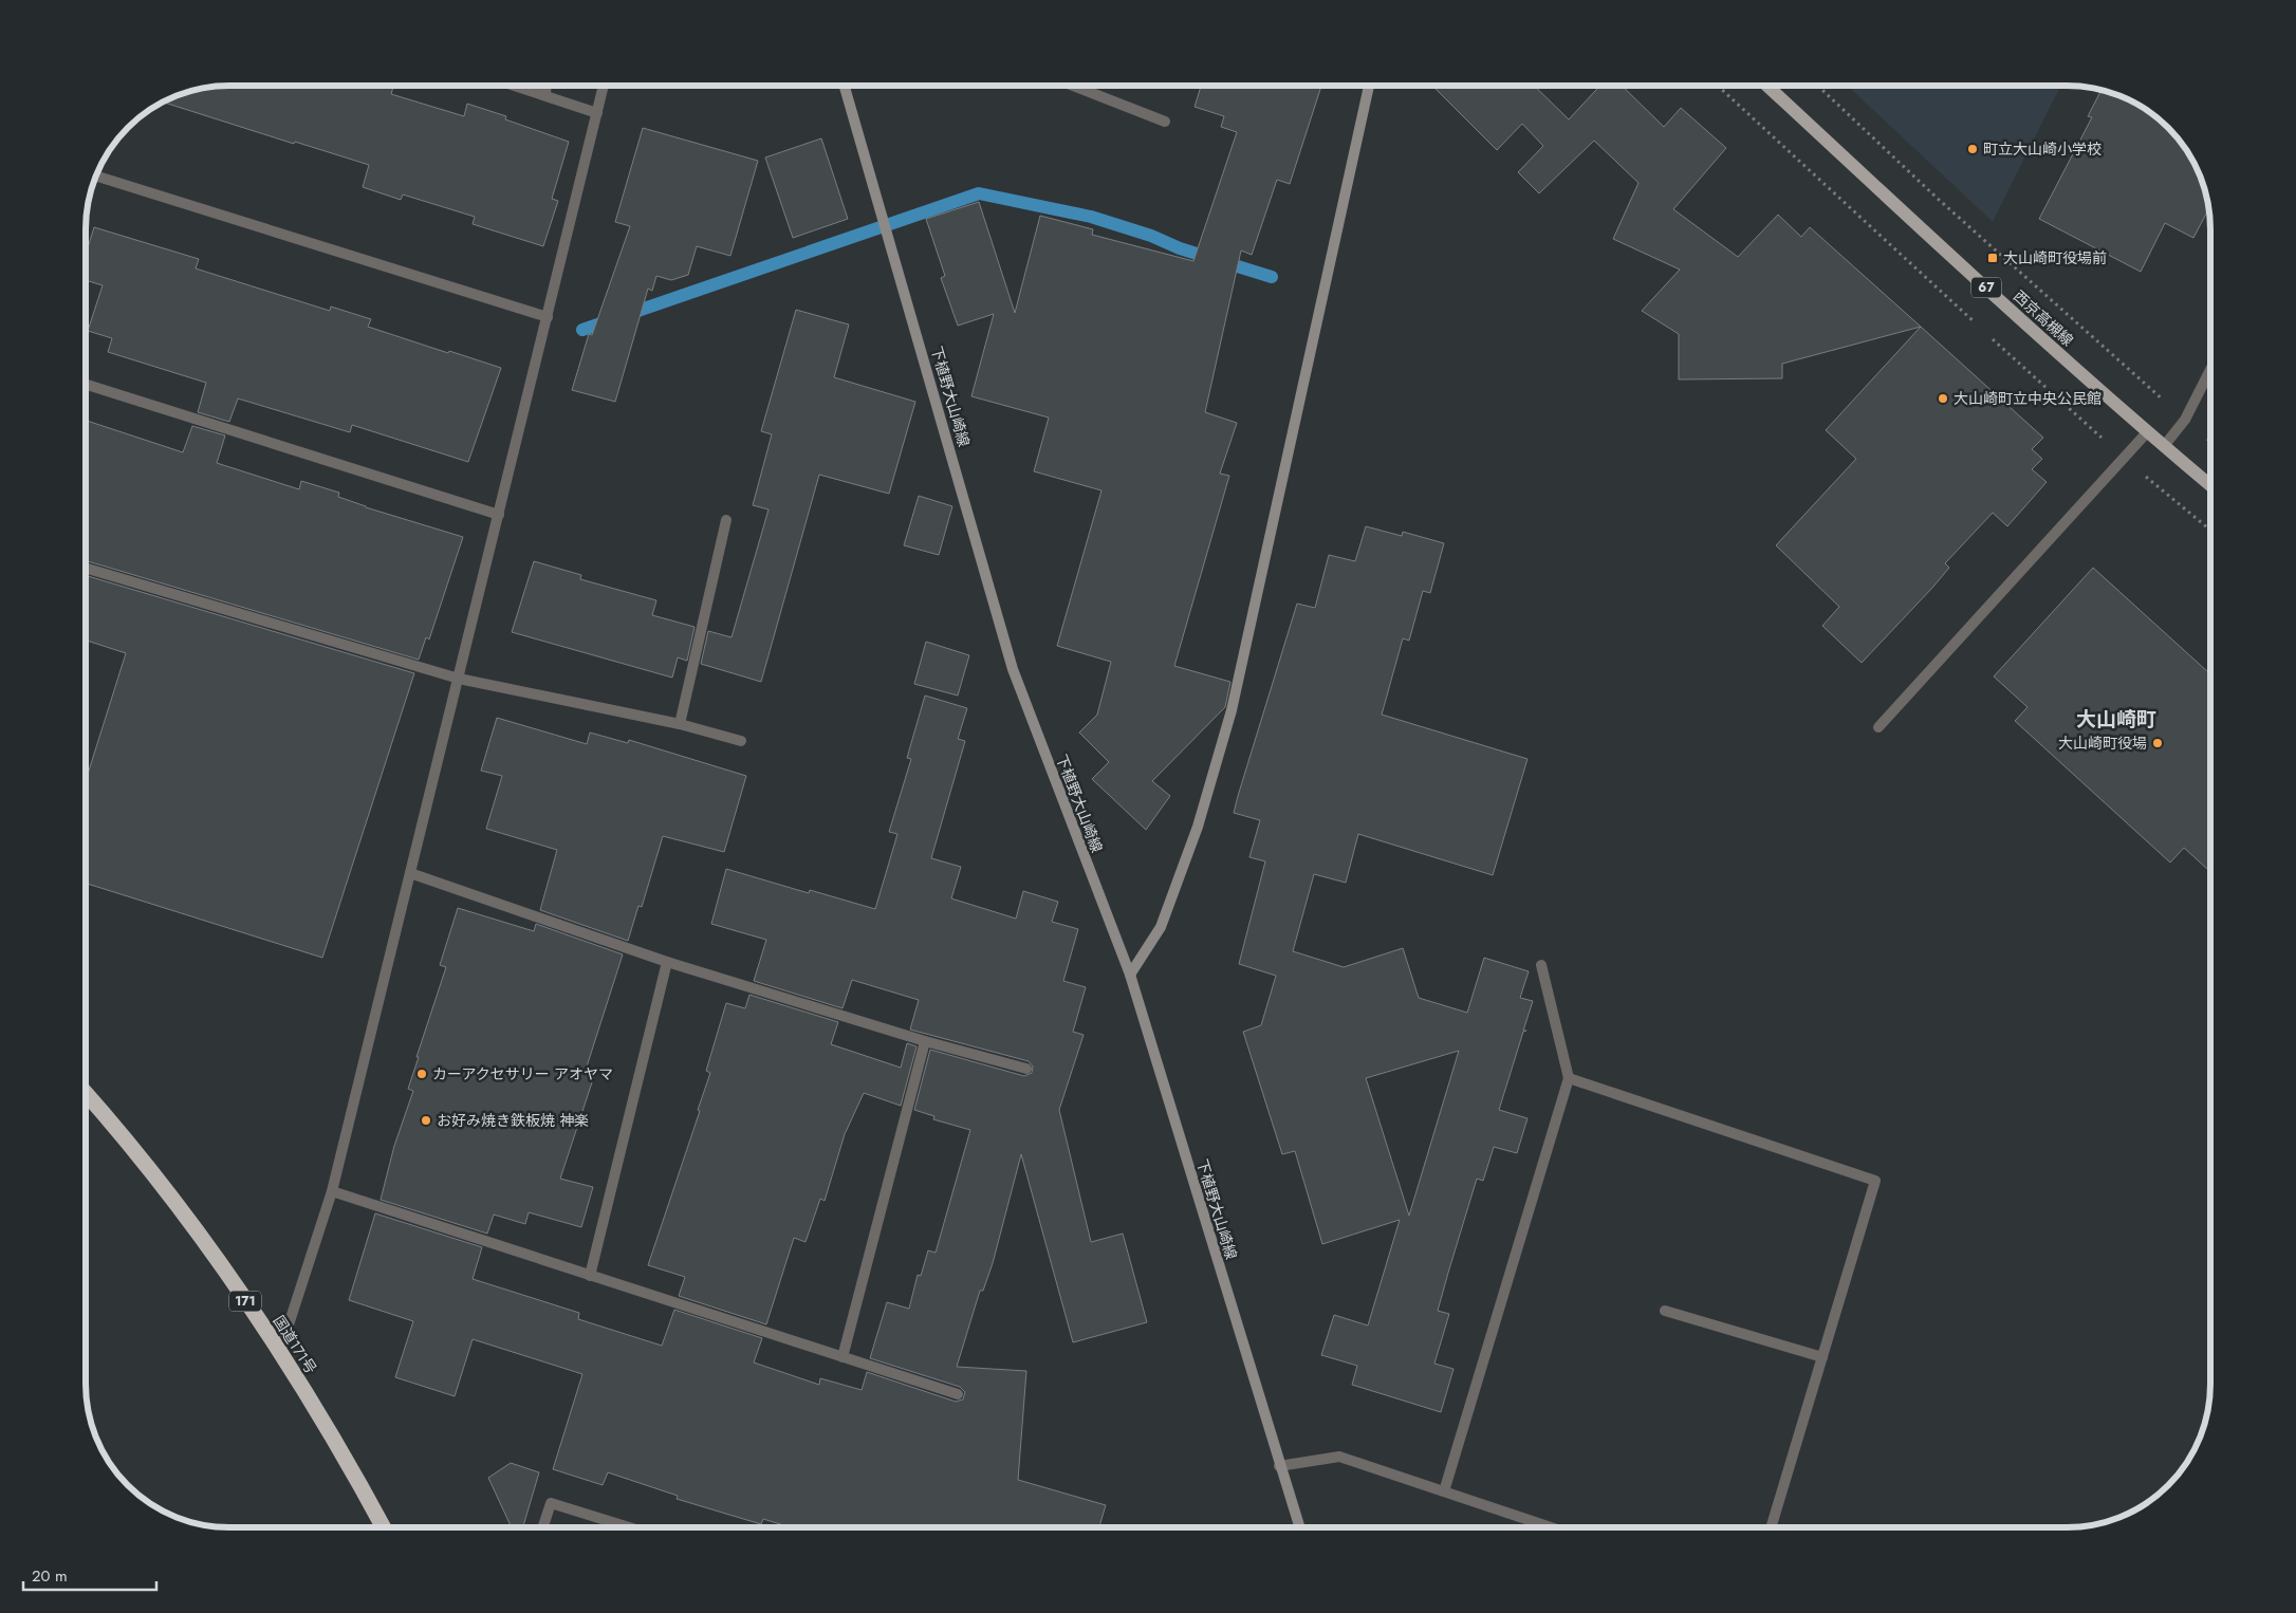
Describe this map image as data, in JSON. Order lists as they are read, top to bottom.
{
  "streets": {
    "highway": ["171", "国道171号"],
    "main road": ["67", "西京高槻線", "下植野大山崎線"]
  },
  "districts": ["大山崎町"],
  "places": {
    "other": [
      "町立大山崎小学校",
      "大山崎町立中央公民館",
      "大山崎町役場",
      "カーアクセサリー アオヤマ",
      "お好み焼き鉄板焼 神楽"
    ],
    "transit": ["大山崎町役場前"]
  },
  "scale_bar": "20 m"
}
